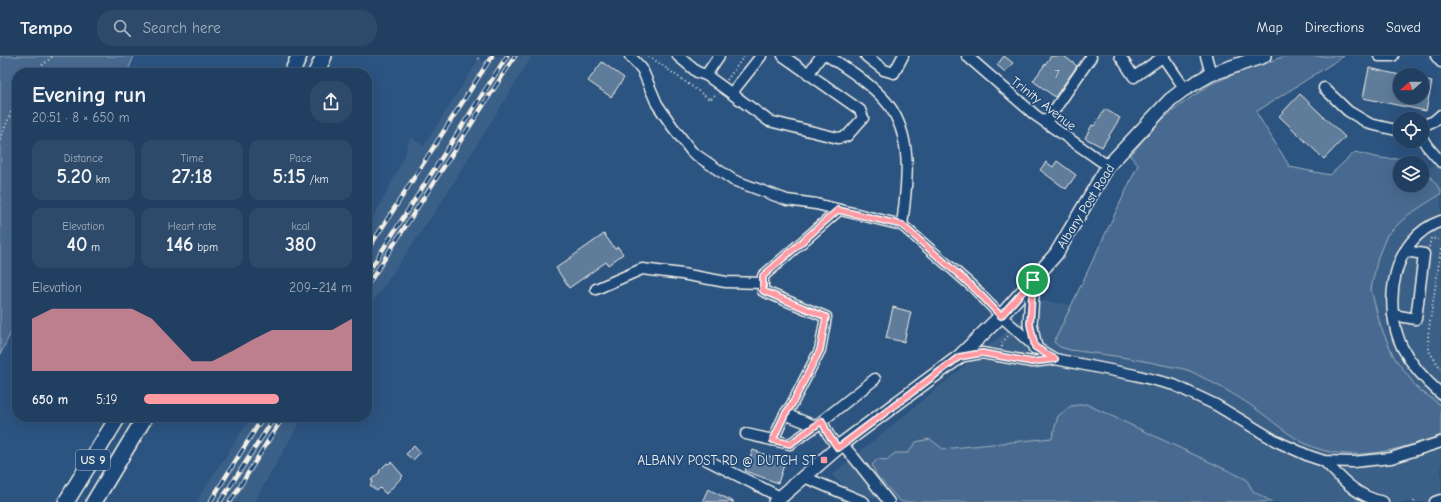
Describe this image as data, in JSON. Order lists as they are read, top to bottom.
{
  "streets": {
    "highway": ["US 9"],
    "main road": ["Albany Post Road"],
    "street": ["Trinity Avenue"]
  },
  "crossings": [
    ["Trinity Avenue", "Albany Post Road"]
  ],
  "places": {
    "transit": ["ALBANY POST RD @ DUTCH ST"]
  },
  "house_numbers": ["7"],
  "north": "left",
  "page": {
    "header": "Tempo",
    "search": "Search here",
    "nav": ["Map", "Directions", "Saved"],
    "heading": ["Evening run", "20:51 · 8 × 650 m"],
    "stats": [
      ["Distance", "5.20 km"],
      ["Time", "27:18"],
      ["Pace", "5:15 /km"],
      ["Elevation", "40 m"],
      ["Heart rate", "146 bpm"],
      ["kcal", "380"]
    ],
    "chart": ["Elevation", "209–214 m"],
    "list": [
      {
        "name": "650 m",
        "note": "5:19"
      }
    ]
  }
}
